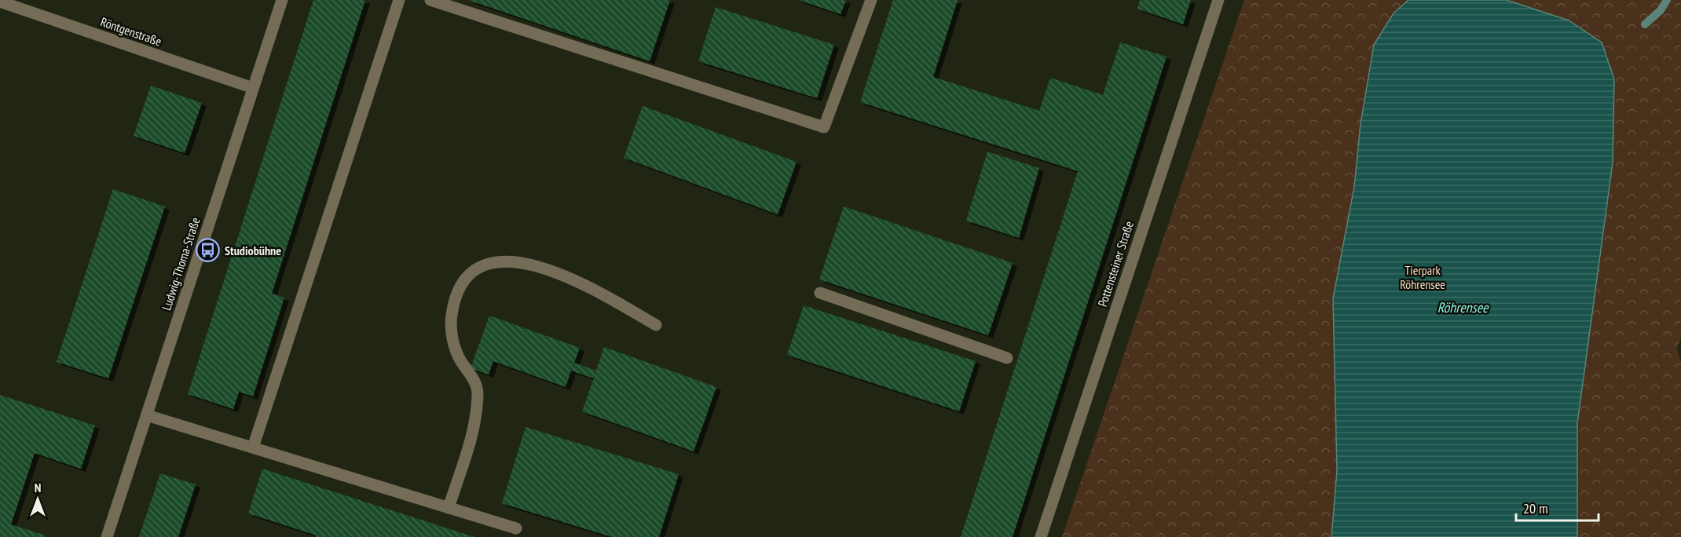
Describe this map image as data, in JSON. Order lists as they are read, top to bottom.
{
  "streets": {
    "street": ["Röntgenstraße", "Ludwig-Thoma-Straße", "Pottensteiner Straße"]
  },
  "crossings": [
    ["Röntgenstraße", "Ludwig-Thoma-Straße"]
  ],
  "water": ["Röhrensee"],
  "parks": ["Tierpark Röhrensee"],
  "places": {
    "bus stop": ["Studiobühne"]
  },
  "scale_bar": "20 m",
  "north": "top"
}
